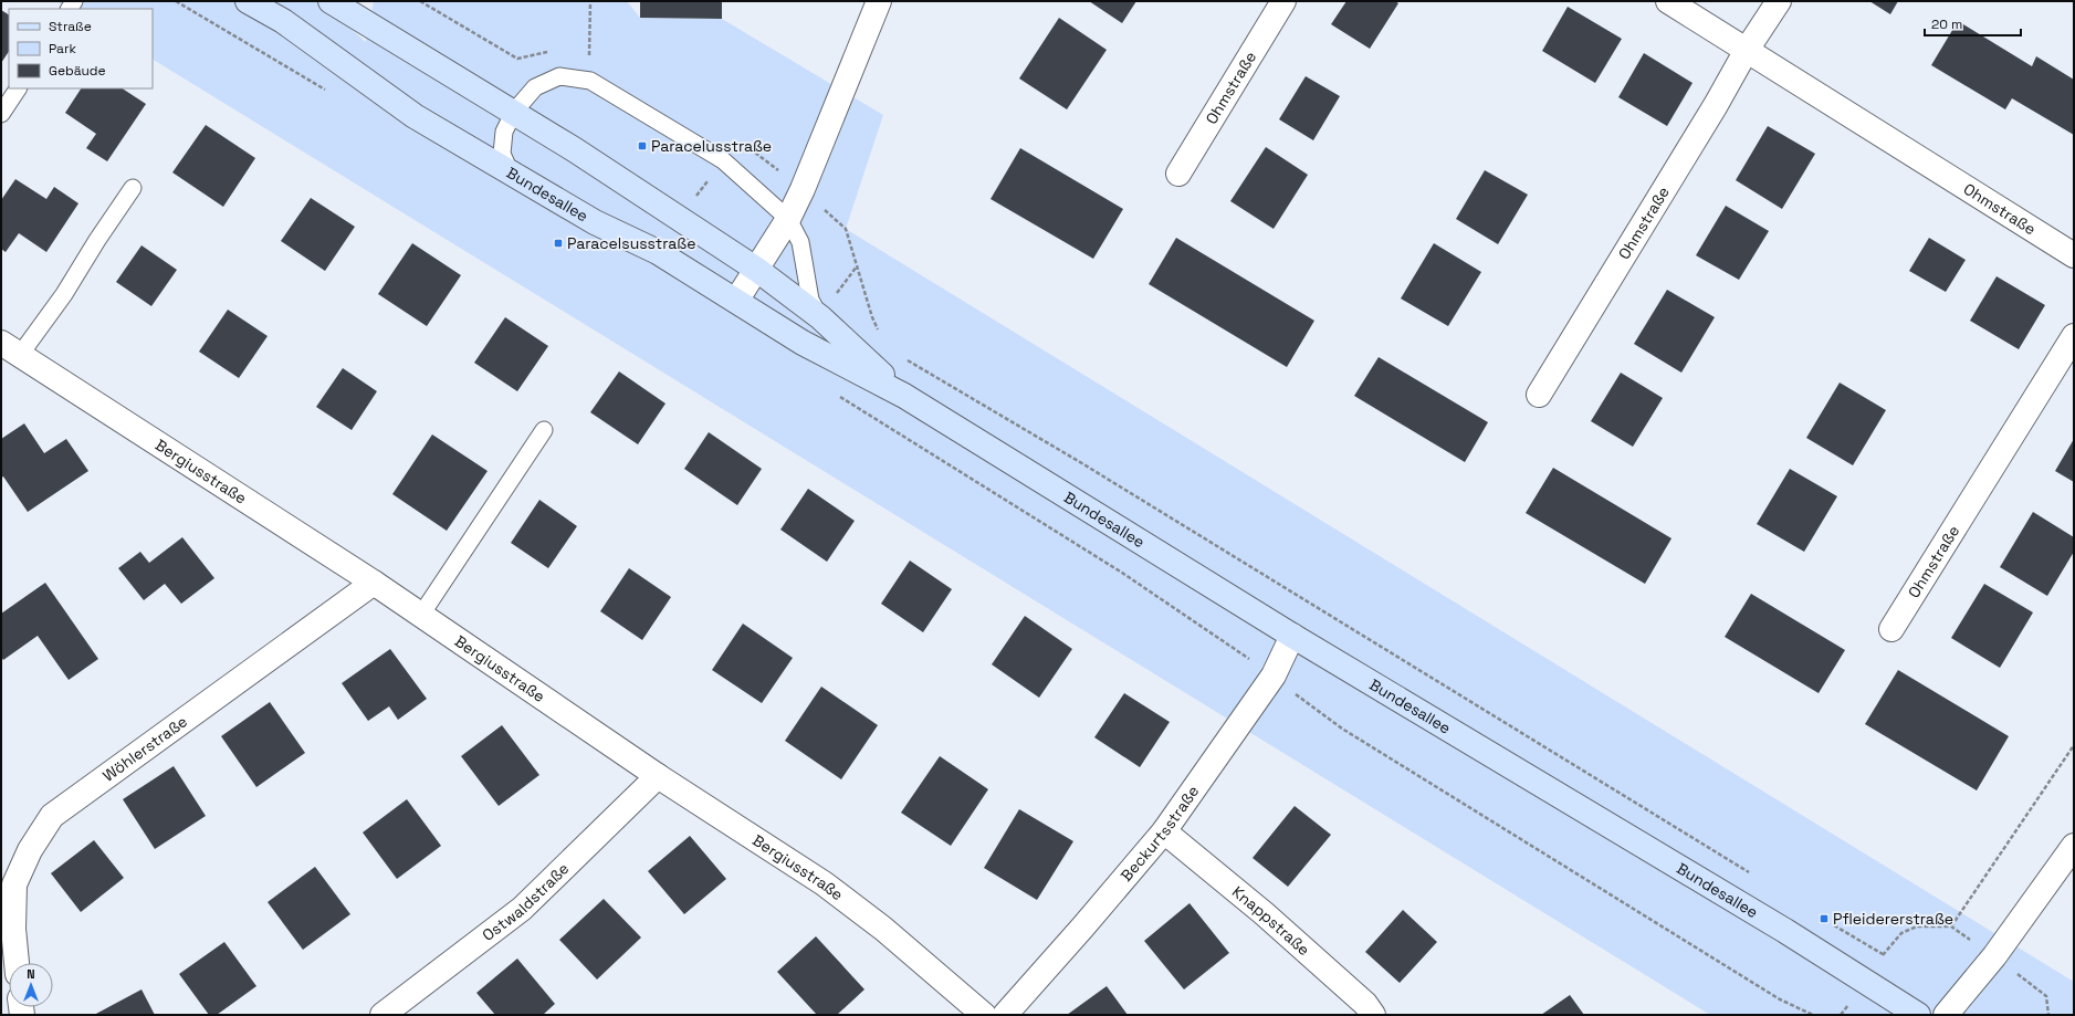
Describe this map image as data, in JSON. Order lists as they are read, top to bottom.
{
  "streets": {
    "street": [
      "Ohmstraße",
      "Bundesallee",
      "Bergiusstraße",
      "Wöhlerstraße",
      "Beckurtsstraße",
      "Ostwaldstraße",
      "Knappstraße"
    ]
  },
  "crossings": [
    ["Bundesallee", "Beckurtsstraße"],
    ["Bergiusstraße", "Wöhlerstraße"],
    ["Bergiusstraße", "Ostwaldstraße"],
    ["Beckurtsstraße", "Knappstraße"]
  ],
  "places": {
    "transit": ["Paracelusstraße", "Paracelsusstraße", "Pfleidererstraße"]
  },
  "legend": ["Straße", "Park", "Gebäude"],
  "scale_bar": "20 m",
  "north": "top"
}
